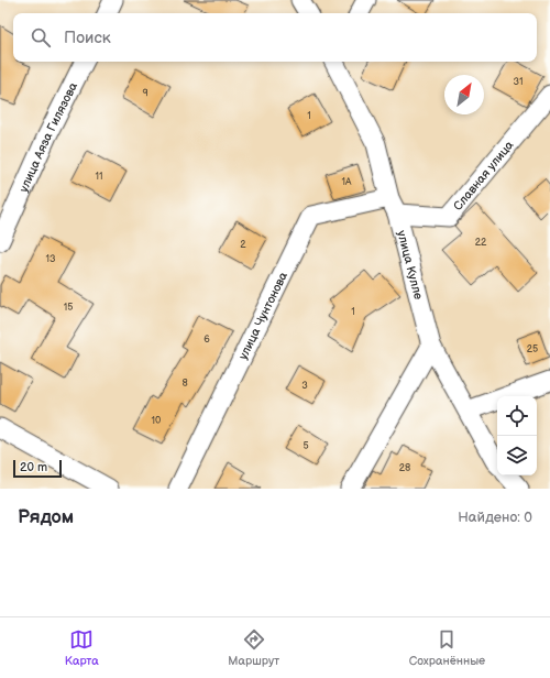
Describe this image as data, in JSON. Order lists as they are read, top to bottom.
{
  "streets": {
    "street": [
      "улица Аяза Гилязова",
      "Славная улица",
      "улица Кулле",
      "улица Чунтонова"
    ]
  },
  "crossings": [
    ["Славная улица", "улица Кулле"],
    ["Славная улица", "улица Чунтонова"],
    ["улица Кулле", "улица Чунтонова"]
  ],
  "house_numbers": [
    "31",
    "9",
    "1",
    "11",
    "1А",
    "22",
    "2",
    "13",
    "15",
    "1",
    "6",
    "25",
    "8",
    "3",
    "10",
    "5",
    "28"
  ],
  "scale_bar": "20 m",
  "north": "top right",
  "page": {
    "search": "Поиск",
    "scale": "20 m",
    "heading": ["Рядом", "Найдено: 0"],
    "nav": ["Карта", "Маршрут", "Сохранённые"]
  }
}
